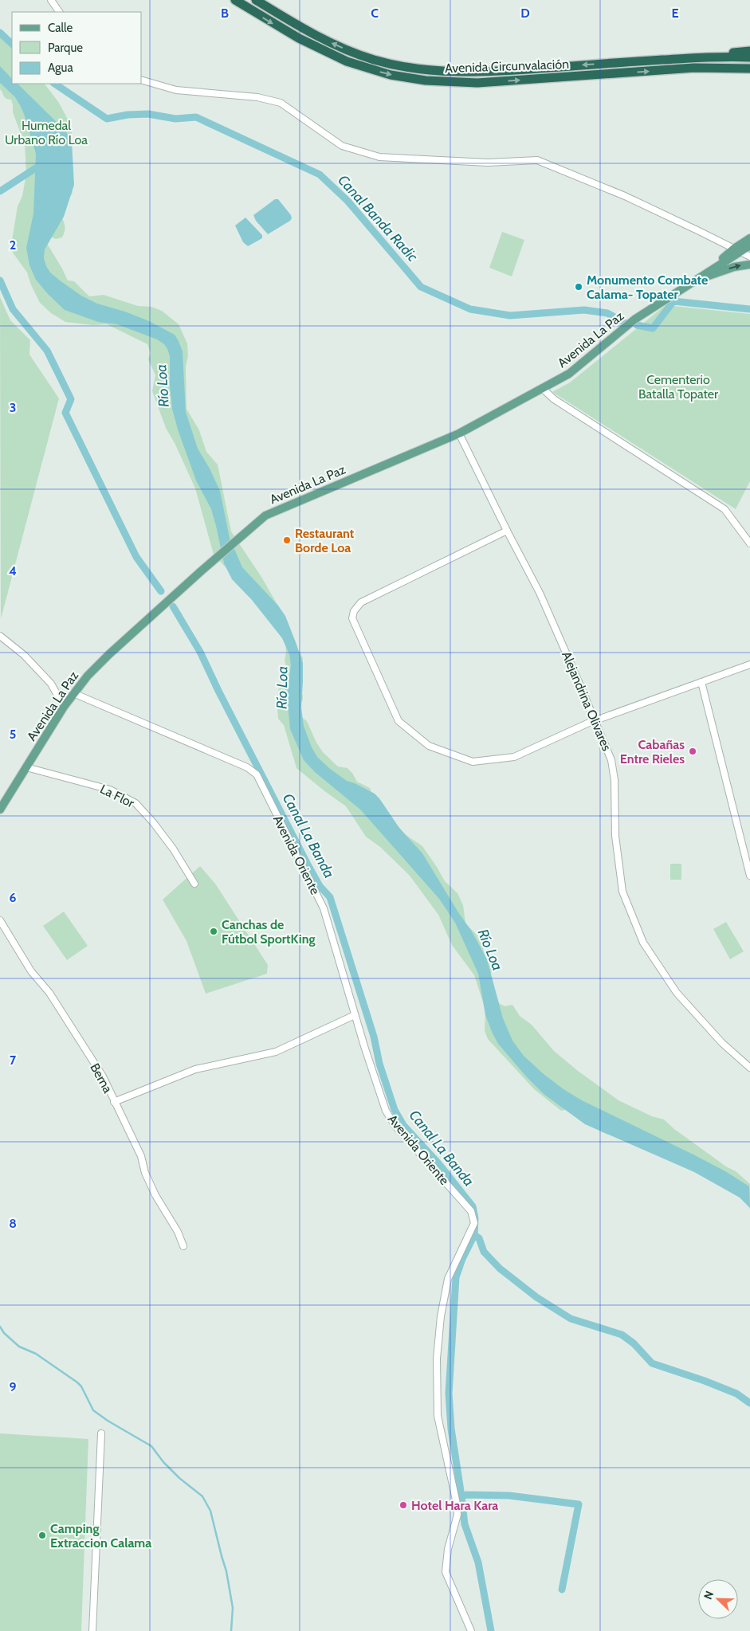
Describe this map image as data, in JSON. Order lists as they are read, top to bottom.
{
  "streets": {
    "highway": ["Avenida Circunvalación"],
    "main road": ["Avenida La Paz"],
    "street": [
      "Alejandrina Olivares",
      "La Flor",
      "Avenida Oriente",
      "Berna"
    ]
  },
  "crossings": [
    ["Avenida La Paz", "Alejandrina Olivares"],
    ["Avenida La Paz", "La Flor"],
    ["Avenida La Paz", "Avenida Oriente"]
  ],
  "water": ["Canal Banda Radic", "Río Loa", "Canal La Banda"],
  "parks": ["Humedal Urbano Río Loa", "Cementerio Batalla Topater"],
  "places": [
    "Monumento Combate Calama- Topater",
    "Restaurant Borde Loa",
    "Cabañas Entre Rieles",
    "Canchas de Fútbol SportKing",
    "Hotel Hara Kara",
    "Camping Extraccion Calama"
  ],
  "legend": ["Calle", "Parque", "Agua"],
  "north": "top left",
  "grid": {
    "columns": [
      "B",
      "C",
      "D",
      "E"
    ],
    "rows": [
      "2",
      "3",
      "4",
      "5",
      "6",
      "7",
      "8",
      "9"
    ]
  }
}
